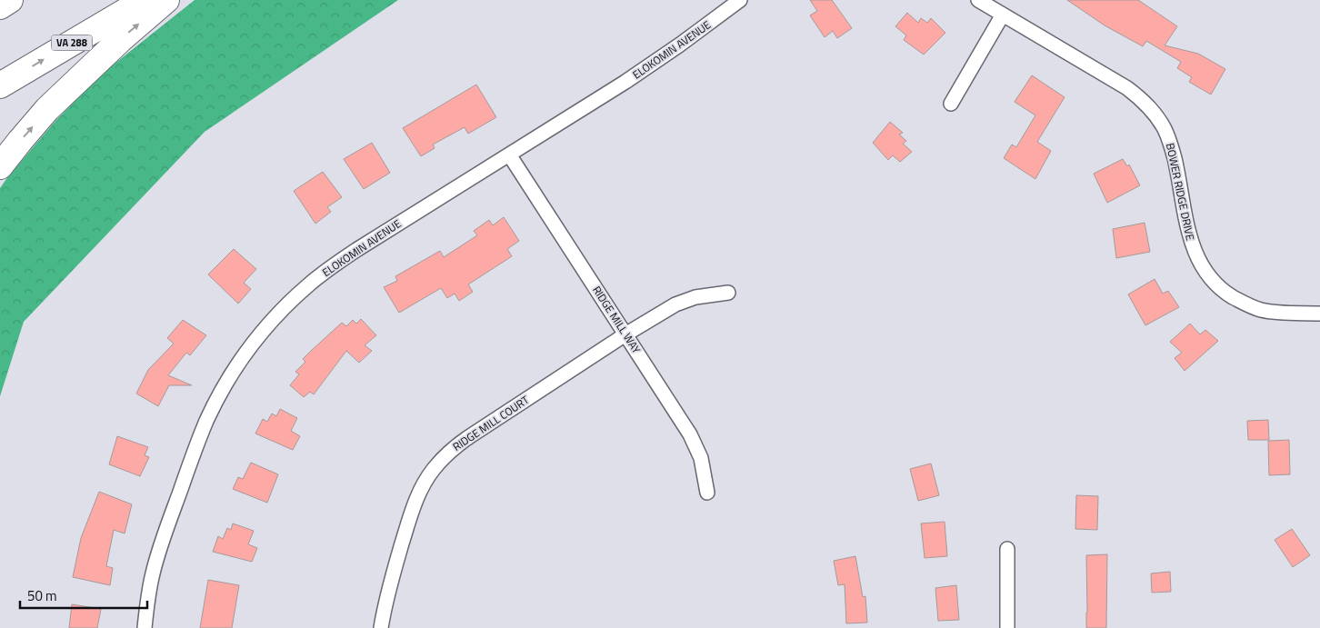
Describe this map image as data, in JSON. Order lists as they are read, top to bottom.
{
  "streets": {
    "highway": ["VA 288"],
    "street": [
      "ELOKOMIN AVENUE",
      "BOWER RIDGE DRIVE",
      "RIDGE MILL WAY",
      "RIDGE MILL COURT"
    ]
  },
  "crossings": [
    ["ELOKOMIN AVENUE", "RIDGE MILL WAY"],
    ["RIDGE MILL WAY", "RIDGE MILL COURT"]
  ],
  "scale_bar": "50 m"
}
